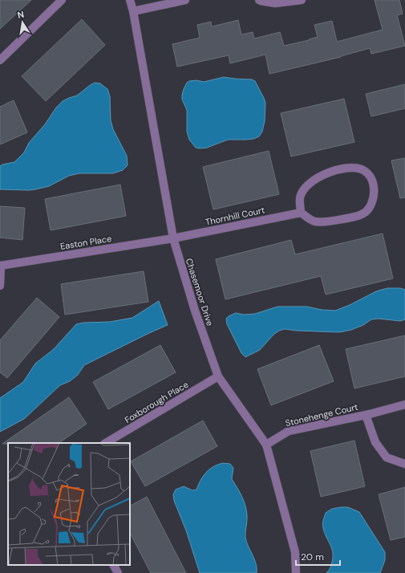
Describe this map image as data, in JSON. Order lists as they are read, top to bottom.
{
  "streets": {
    "street": [
      "Thornhill Court",
      "Easton Place",
      "Chasemoor Drive",
      "Foxborough Place",
      "Stonehenge Court"
    ]
  },
  "crossings": [
    ["Thornhill Court", "Easton Place"],
    ["Thornhill Court", "Chasemoor Drive"],
    ["Easton Place", "Chasemoor Drive"],
    ["Chasemoor Drive", "Foxborough Place"],
    ["Chasemoor Drive", "Stonehenge Court"]
  ],
  "scale_bar": "20 m",
  "north": "top"
}
